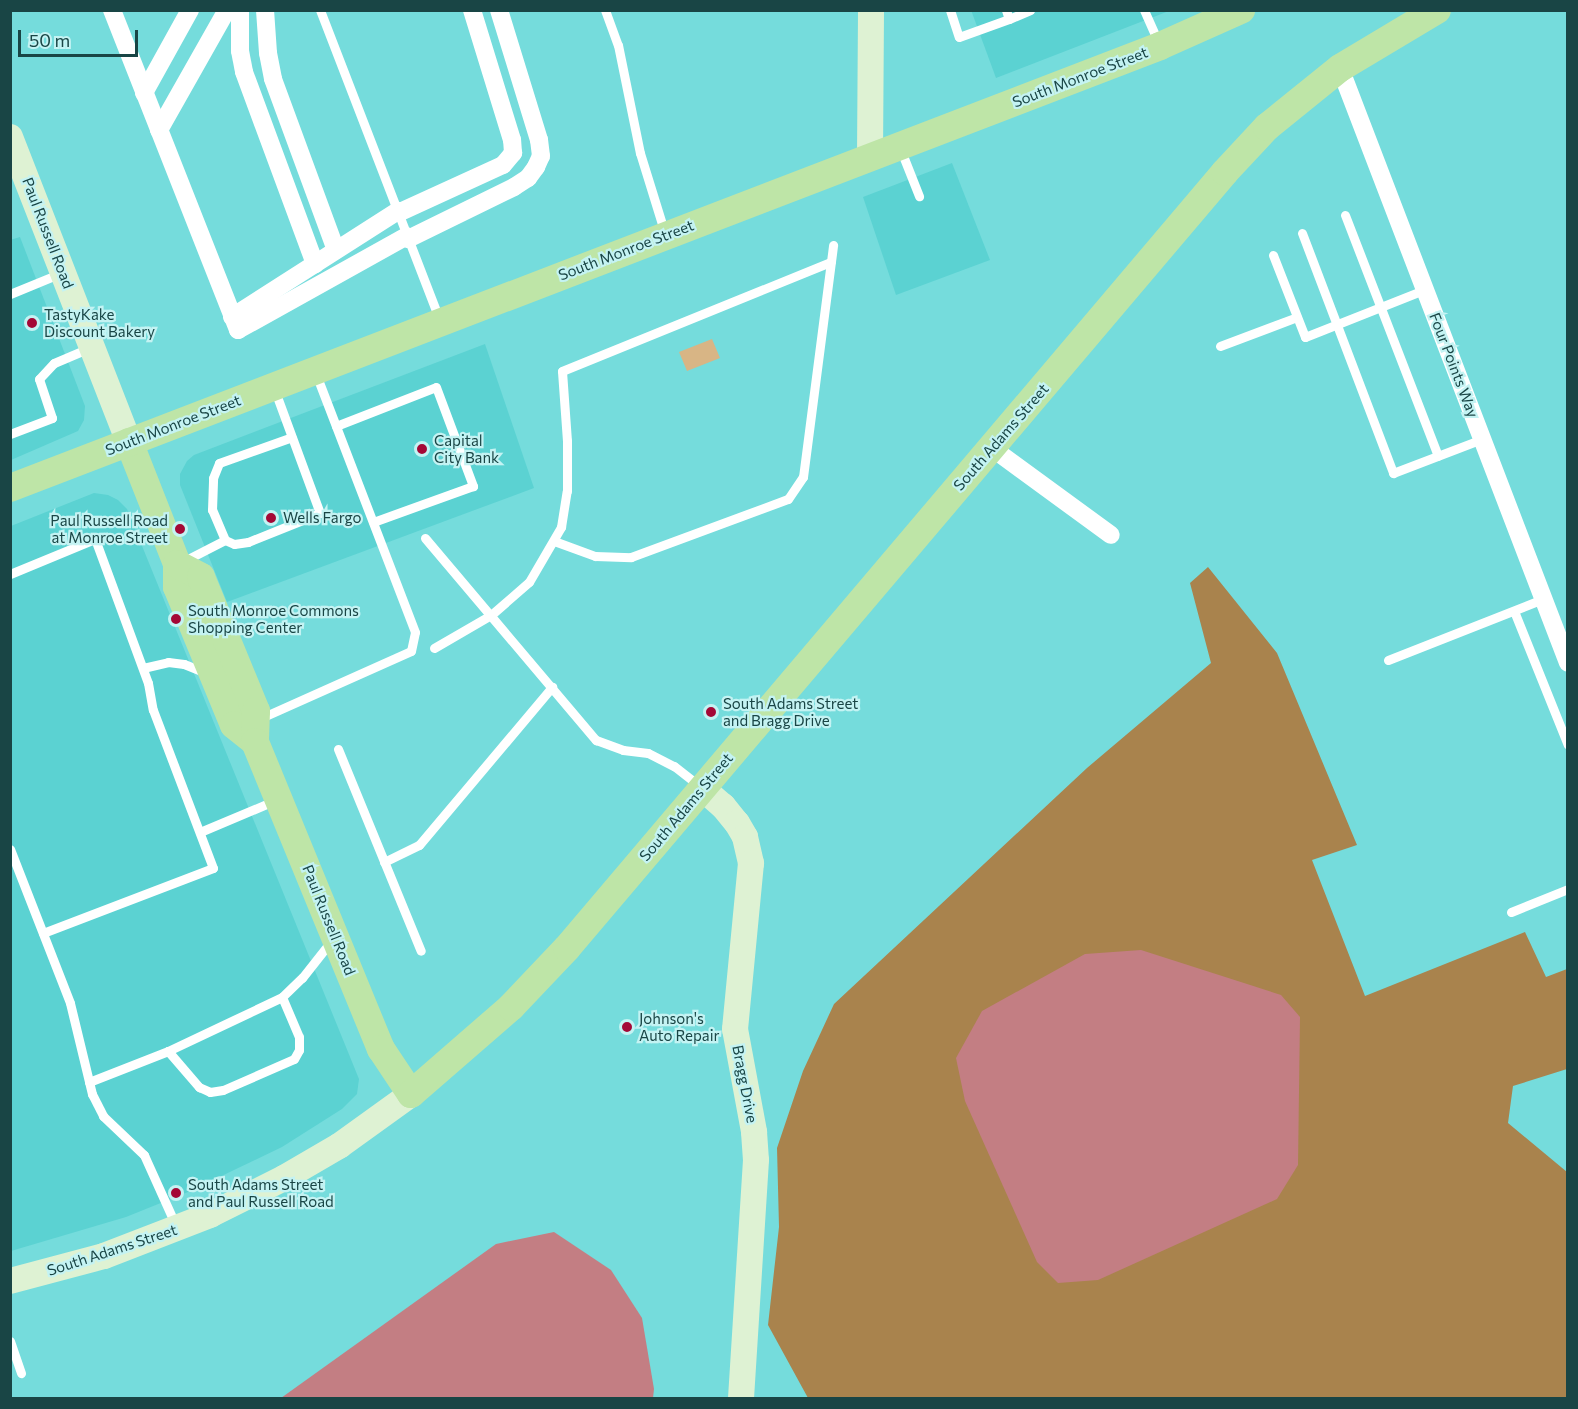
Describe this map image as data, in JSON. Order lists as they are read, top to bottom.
{
  "streets": {
    "main road": ["South Monroe Street", "Paul Russell Road", "South Adams Street"],
    "street": ["Four Points Way", "Bragg Drive"]
  },
  "crossings": [
    ["South Monroe Street", "Paul Russell Road"],
    ["Paul Russell Road", "South Adams Street"],
    ["Four Points Way", "South Adams Street"],
    ["South Adams Street", "Bragg Drive"]
  ],
  "places": [
    "TastyKake Discount Bakery",
    "Capital City Bank",
    "Wells Fargo",
    "Paul Russell Road at Monroe Street",
    "South Monroe Commons Shopping Center",
    "South Adams Street and Bragg Drive",
    "Johnson's Auto Repair",
    "South Adams Street and Paul Russell Road"
  ],
  "scale_bar": "50 m"
}
